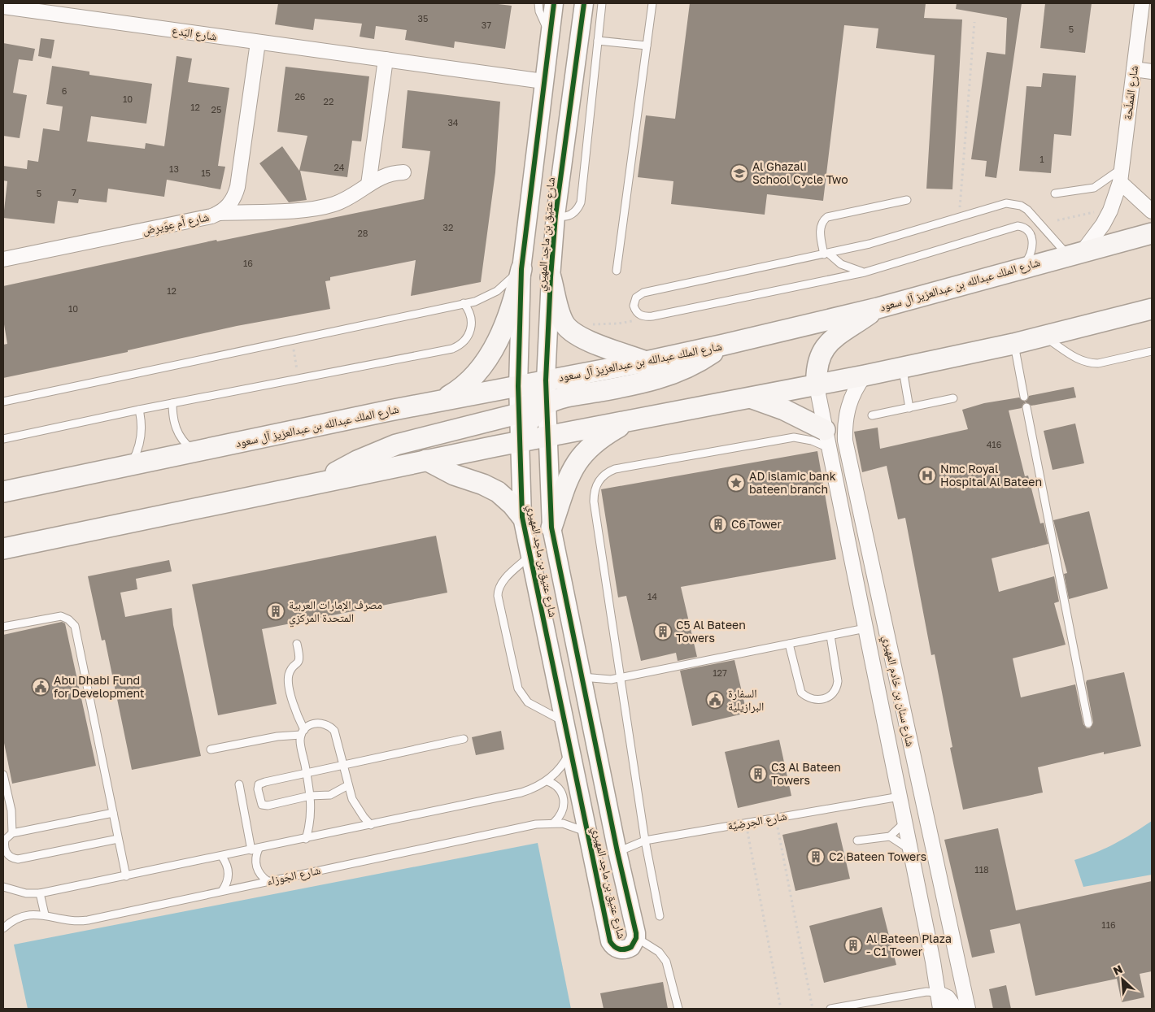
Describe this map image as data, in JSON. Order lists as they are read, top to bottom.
{
  "streets": {
    "main road": ["شارع الملك عبدالله بن عبدالعزيز آل سعود"],
    "street": [
      "شارع البَدع",
      "شارع المَملَحة",
      "شارع أم عِوَيرِض",
      "شارع عتيق بن ماجد المهيري",
      "شارع سنان بن خادم المهيري"
    ],
    "lane": ["شارع الحِرضِيَّة", "شارع الجَوزاء"]
  },
  "crossings": [
    ["شارع البَدع", "شارع أم عِوَيرِض"],
    ["شارع البَدع", "شارع عتيق بن ماجد المهيري"],
    ["شارع المَملَحة", "شارع الملك عبدالله بن عبدالعزيز آل سعود"],
    ["شارع عتيق بن ماجد المهيري", "شارع الملك عبدالله بن عبدالعزيز آل سعود"],
    ["شارع عتيق بن ماجد المهيري", "شارع الحِرضِيَّة"],
    ["شارع عتيق بن ماجد المهيري", "شارع الجَوزاء"],
    ["شارع سنان بن خادم المهيري", "شارع الحِرضِيَّة"]
  ],
  "places": {
    "school or university": ["Al Ghazali School Cycle Two"],
    "hospital": ["Nmc Royal Hospital Al Bateen"],
    "place": ["AD islamic bank bateen branch"],
    "building": [
      "C6 Tower",
      "مصرف الإمارات العربية المتحدة المركزي",
      "C5 Al Bateen Towers",
      "C3 Al Bateen Towers",
      "C2 Bateen Towers",
      "Al Bateen Plaza - C1 Tower"
    ],
    "public building": ["Abu Dhabi Fund for Development", "السفارة البرازيلية"]
  },
  "house_numbers": [
    "35",
    "37",
    "5",
    "6",
    "26",
    "10",
    "22",
    "12",
    "25",
    "34",
    "1",
    "24",
    "13",
    "15",
    "7",
    "5",
    "32",
    "28",
    "16",
    "12",
    "10",
    "416",
    "14",
    "127",
    "118",
    "116"
  ],
  "north": "top left"
}
